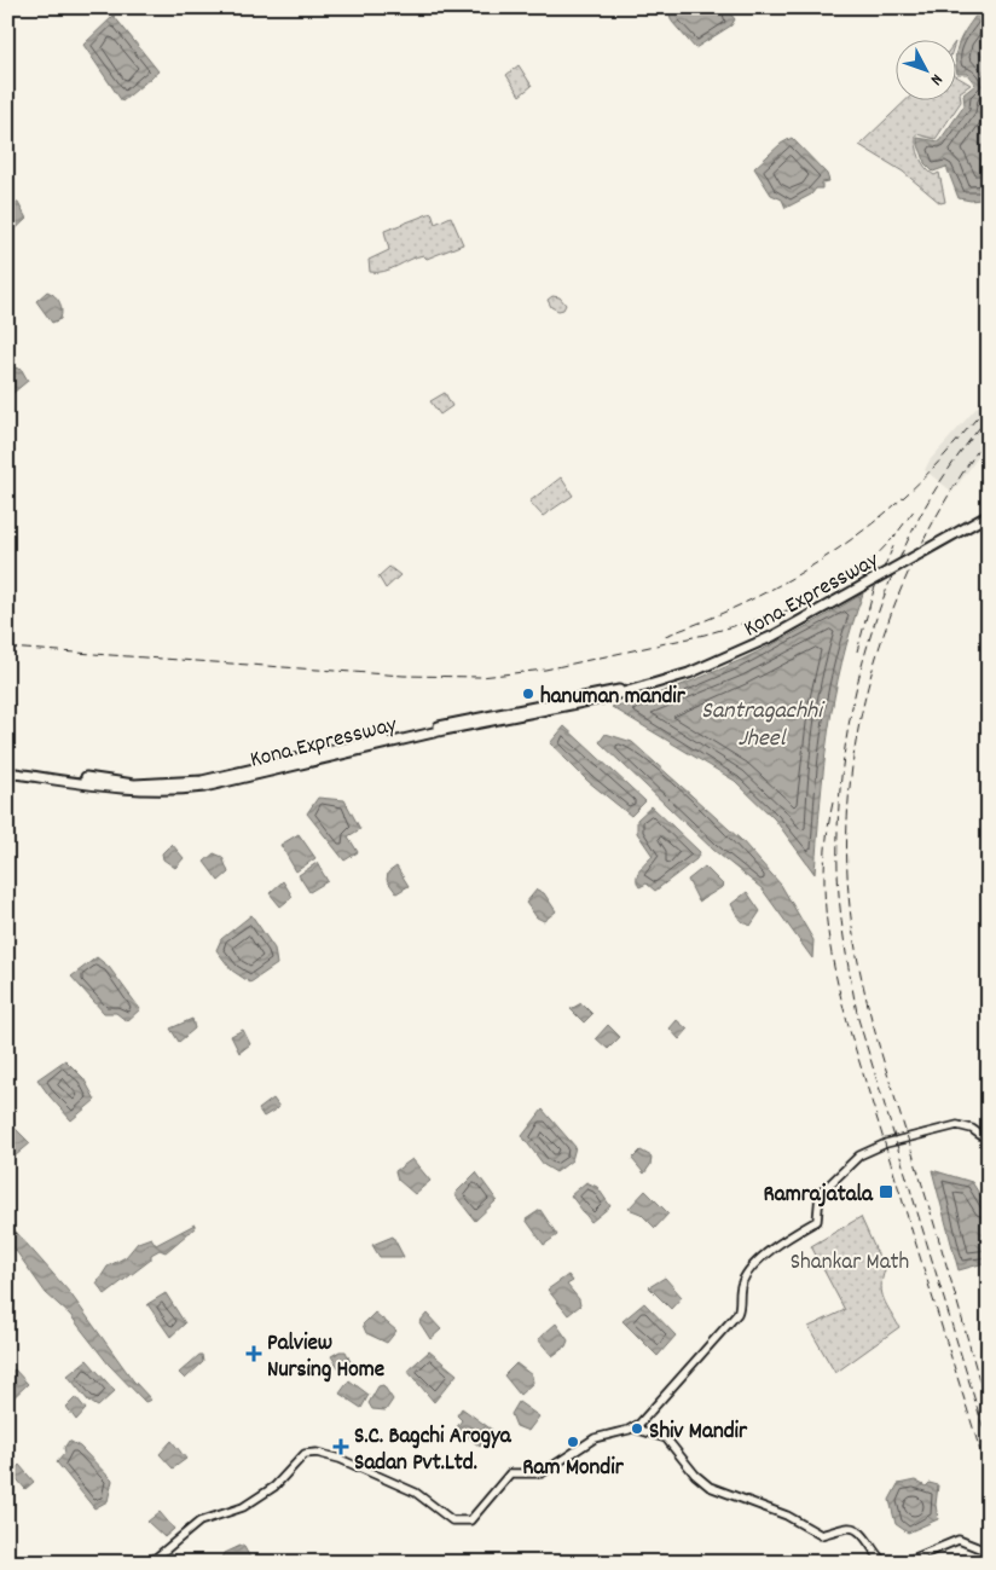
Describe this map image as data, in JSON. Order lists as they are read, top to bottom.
{
  "streets": {
    "highway": ["Kona Expressway"]
  },
  "water": ["Santragachhi Jheel"],
  "parks": ["Shankar Math"],
  "places": {
    "other": ["hanuman mandir", "Shiv Mandir", "Ram Mondir"],
    "transit": ["Ramrajatala"],
    "health": ["Palview Nursing Home", "S.C. Bagchi Arogya Sadan Pvt.Ltd."]
  },
  "north": "bottom right"
}
